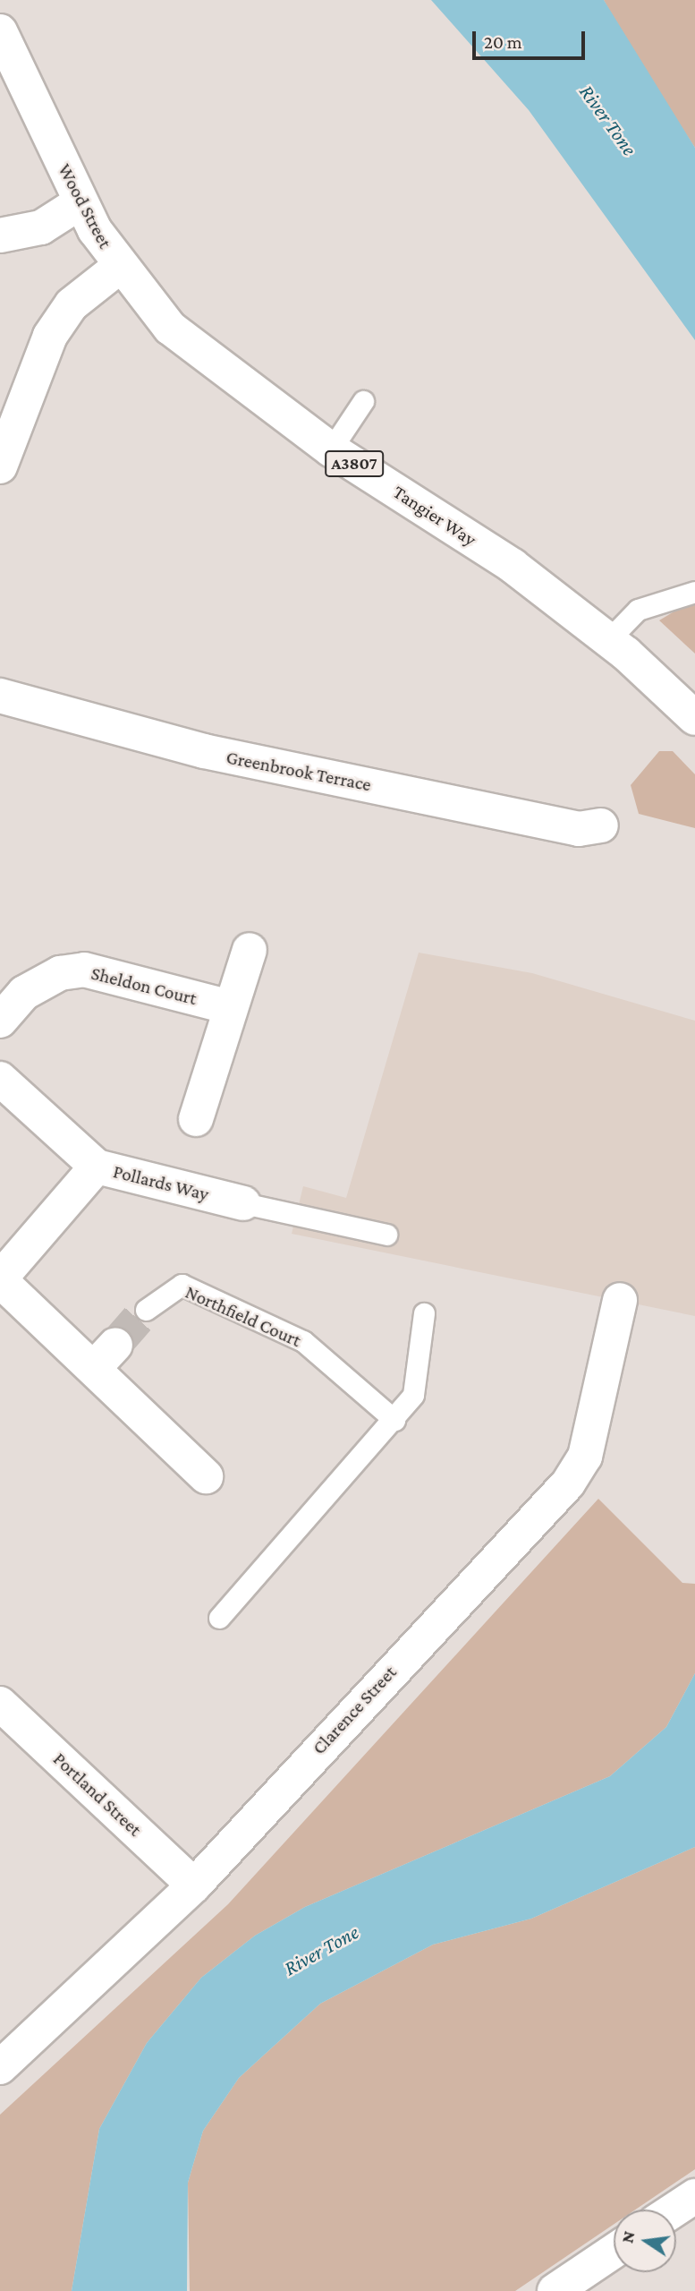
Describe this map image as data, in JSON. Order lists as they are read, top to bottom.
{
  "streets": {
    "street": [
      "Wood Street",
      "A3807",
      "Tangier Way",
      "Greenbrook Terrace",
      "Sheldon Court",
      "Pollards Way",
      "Clarence Street",
      "Portland Street"
    ],
    "lane": ["Northfield Court"]
  },
  "crossings": [
    ["Wood Street", "Tangier Way"],
    ["Clarence Street", "Portland Street"]
  ],
  "water": ["River Tone"],
  "scale_bar": "20 m",
  "north": "left"
}
